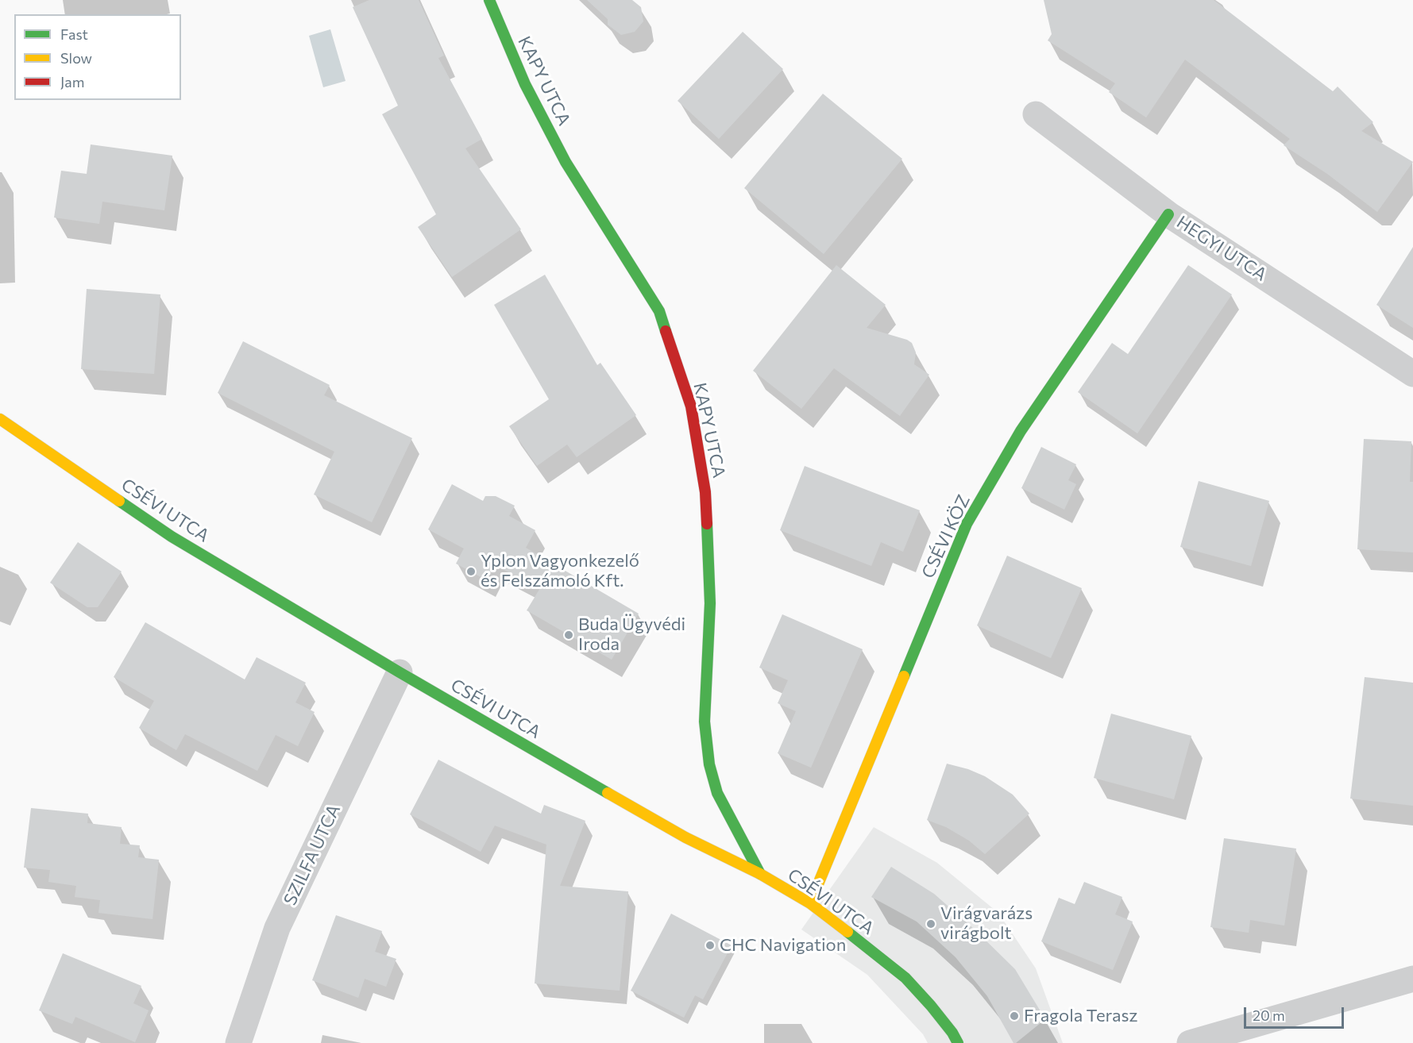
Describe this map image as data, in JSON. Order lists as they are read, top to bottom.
{
  "streets": {
    "street": [
      "KAPY UTCA",
      "HEGYI UTCA",
      "CSÉVI UTCA",
      "CSÉVI KÖZ",
      "SZILFA UTCA"
    ]
  },
  "crossings": [
    ["KAPY UTCA", "CSÉVI UTCA"],
    ["HEGYI UTCA", "CSÉVI KÖZ"],
    ["CSÉVI UTCA", "CSÉVI KÖZ"],
    ["CSÉVI UTCA", "SZILFA UTCA"]
  ],
  "places": [
    "Yplon Vagyonkezelő és Felszámoló Kft.",
    "Buda Ügyvédi Iroda",
    "Virágvarázs virágbolt",
    "CHC Navigation",
    "Fragola Terasz"
  ],
  "legend": ["Fast", "Slow", "Jam"],
  "scale_bar": "20 m"
}
